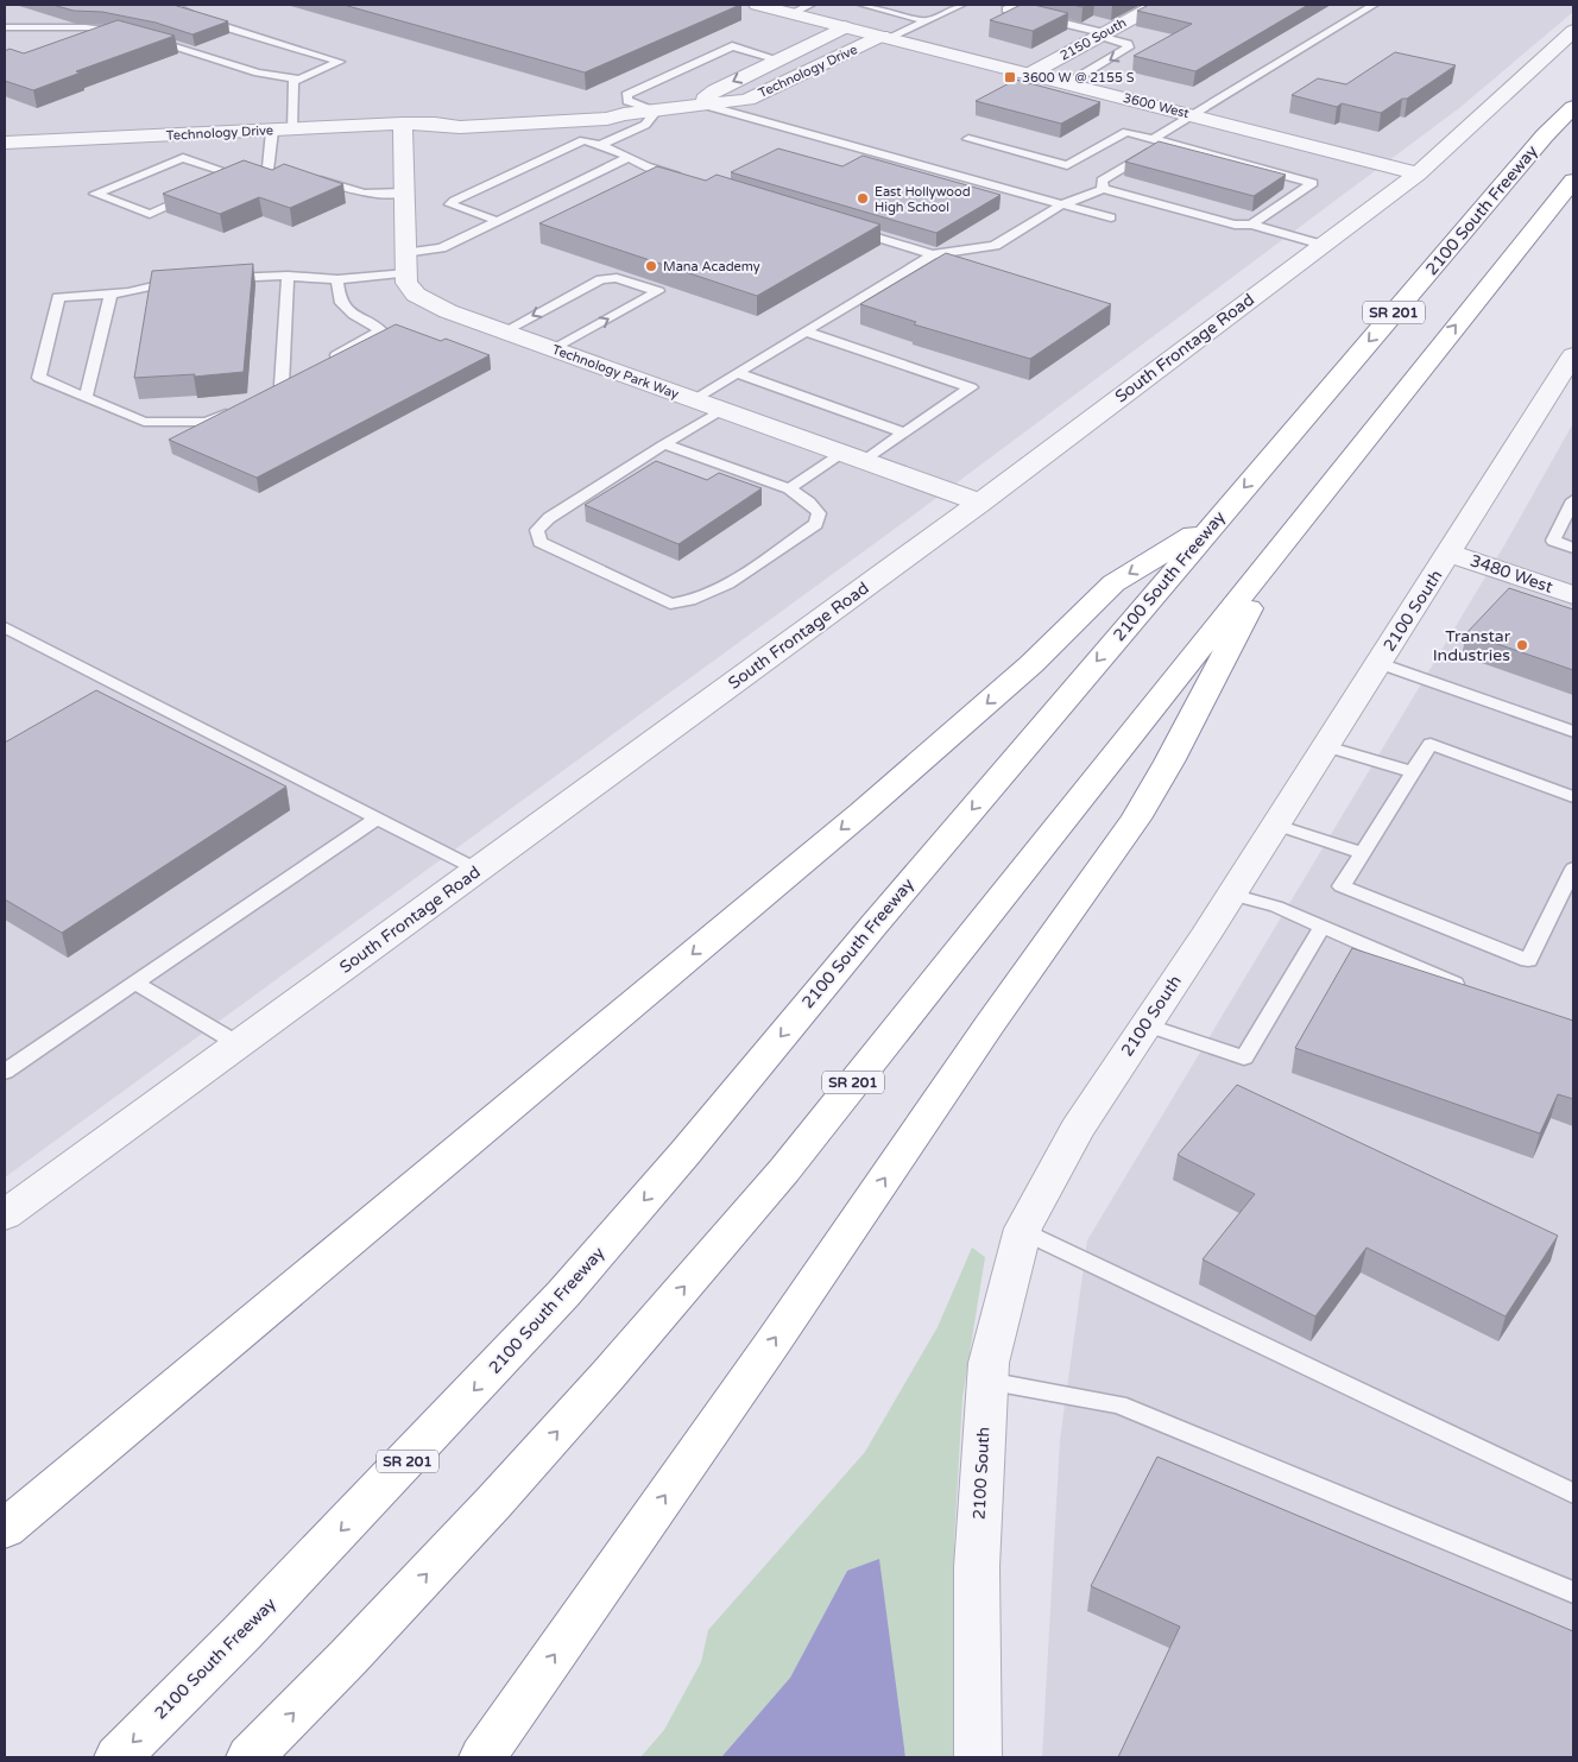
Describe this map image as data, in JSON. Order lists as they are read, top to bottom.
{
  "streets": {
    "highway": ["2100 South Freeway", "SR 201"],
    "street": [
      "2150 South",
      "Technology Drive",
      "3600 West",
      "South Frontage Road",
      "Technology Park Way",
      "3480 West",
      "2100 South"
    ]
  },
  "crossings": [
    ["2150 South", "3600 West"],
    ["Technology Drive", "3600 West"],
    ["Technology Drive", "Technology Park Way"],
    ["3600 West", "South Frontage Road"],
    ["South Frontage Road", "Technology Park Way"],
    ["3480 West", "2100 South"]
  ],
  "places": {
    "transit": ["3600 W @ 2155 S"],
    "other": ["East Hollywood High School", "Mana Academy", "Transtar Industries"]
  }
}
